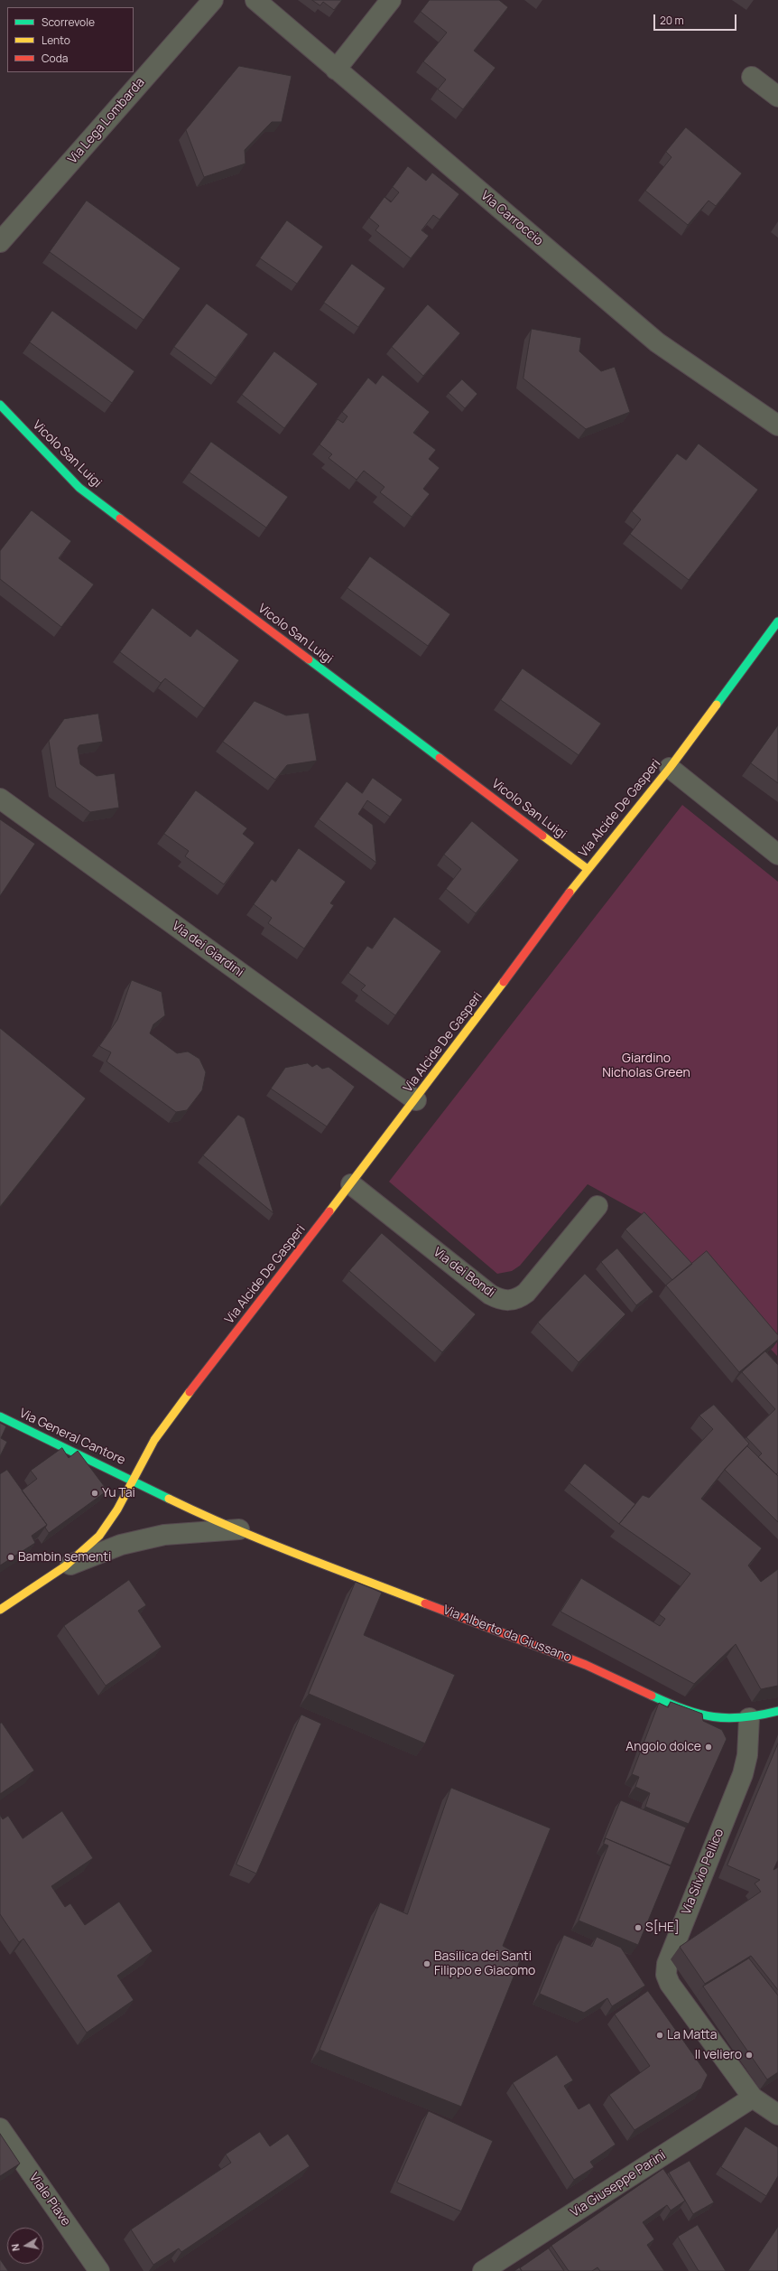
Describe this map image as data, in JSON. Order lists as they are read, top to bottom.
{
  "streets": {
    "street": [
      "Via Lega Lombarda",
      "Via Carroccio",
      "Vicolo San Luigi",
      "Via Alcide De Gasperi",
      "Via dei Giardini",
      "Via dei Bondi",
      "Via General Cantore",
      "Via Alberto da Giussano",
      "Via Silvio Pellico",
      "Via Giuseppe Parini",
      "Viale Piave"
    ]
  },
  "crossings": [
    ["Vicolo San Luigi", "Via Alcide De Gasperi"],
    ["Via Alcide De Gasperi", "Via dei Giardini"],
    ["Via Alcide De Gasperi", "Via dei Bondi"],
    ["Via Alcide De Gasperi", "Via General Cantore"],
    ["Via Alcide De Gasperi", "Via Alberto da Giussano"],
    ["Via General Cantore", "Via Alberto da Giussano"],
    ["Via Alberto da Giussano", "Via Silvio Pellico"],
    ["Via Silvio Pellico", "Via Giuseppe Parini"]
  ],
  "parks": ["Giardino Nicholas Green"],
  "places": [
    "Yu Tai",
    "Bambin sementi",
    "Angolo dolce",
    "S[HE]",
    "Basilica dei Santi Filippo e Giacomo",
    "La Matta",
    "Il veliero"
  ],
  "legend": ["Scorrevole", "Lento", "Coda"],
  "scale_bar": "20 m",
  "north": "left"
}
